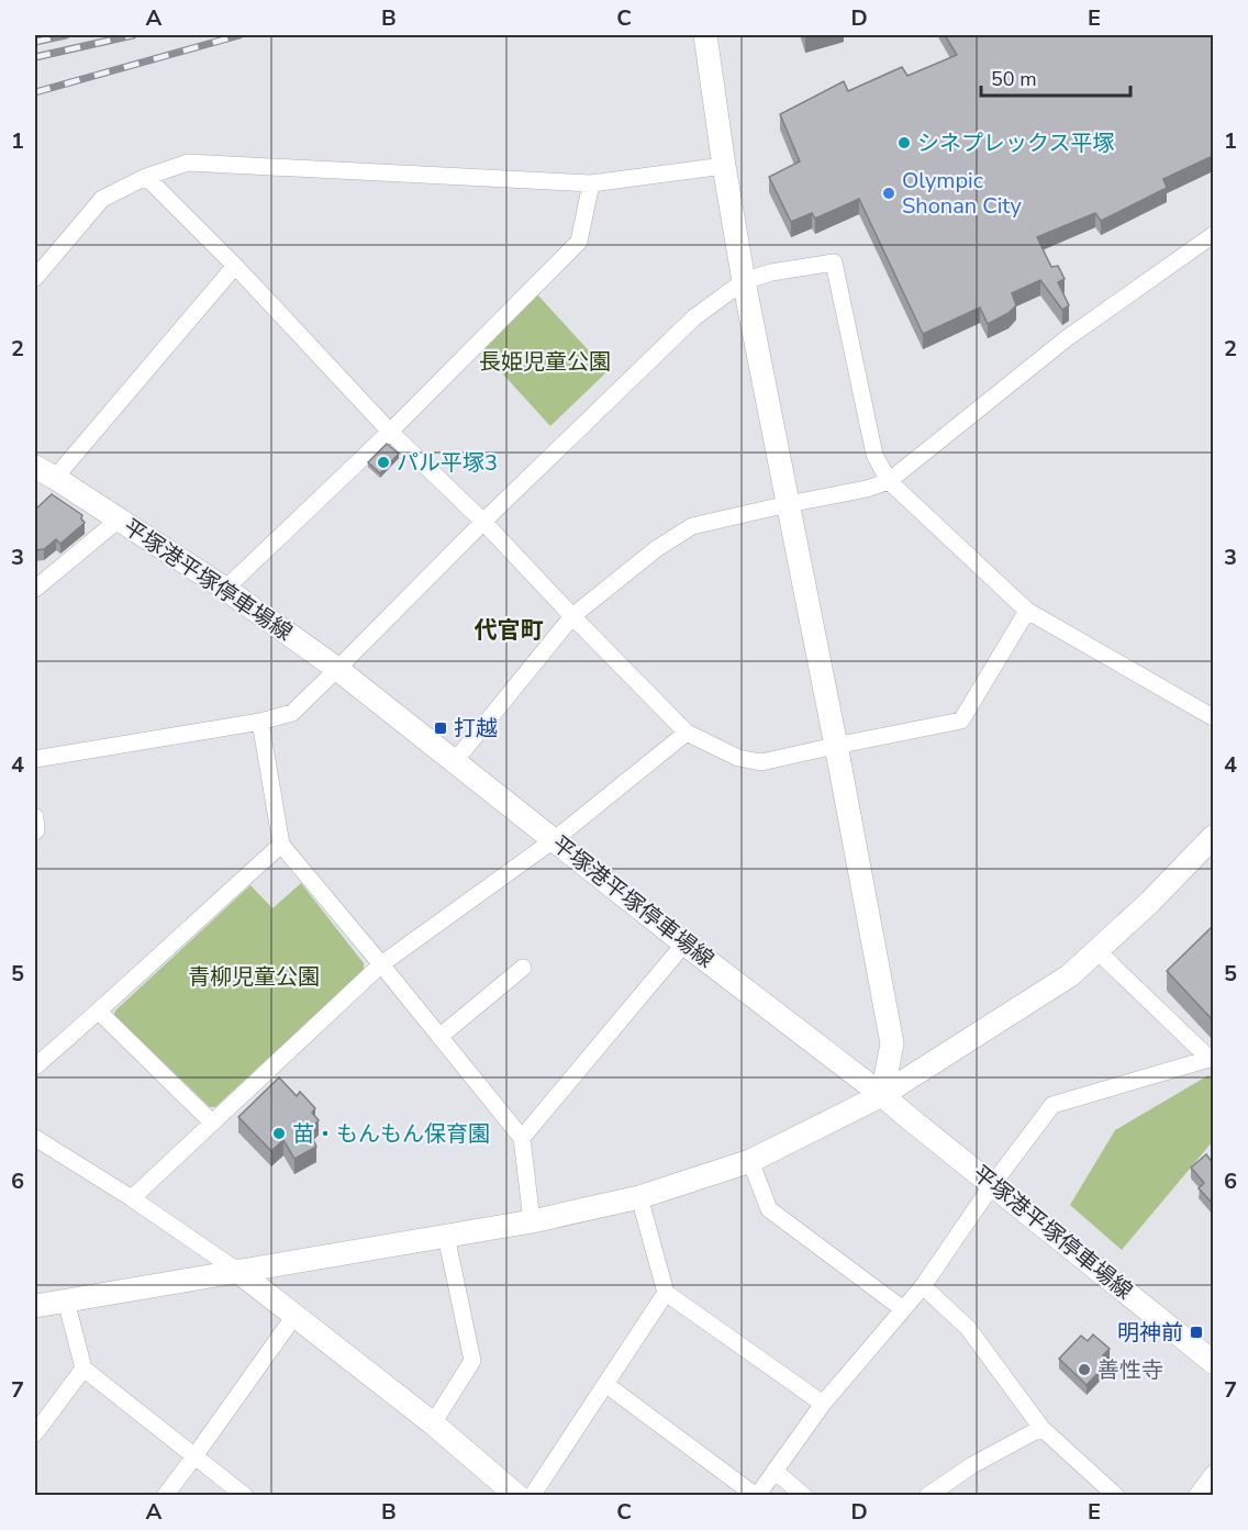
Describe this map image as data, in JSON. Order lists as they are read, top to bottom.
{
  "streets": {
    "street": ["平塚港平塚停車場線"]
  },
  "districts": ["代官町"],
  "parks": ["長姫児童公園", "青柳児童公園"],
  "places": {
    "other": [
      "シネプレックス平塚",
      "Olympic Shonan City",
      "パル平塚3",
      "苗・もんもん保育園",
      "善性寺"
    ],
    "transit": ["打越", "明神前"]
  },
  "scale_bar": "50 m",
  "grid": {
    "columns": [
      "A",
      "B",
      "C",
      "D",
      "E"
    ],
    "rows": [
      "1",
      "2",
      "3",
      "4",
      "5",
      "6",
      "7"
    ]
  }
}
